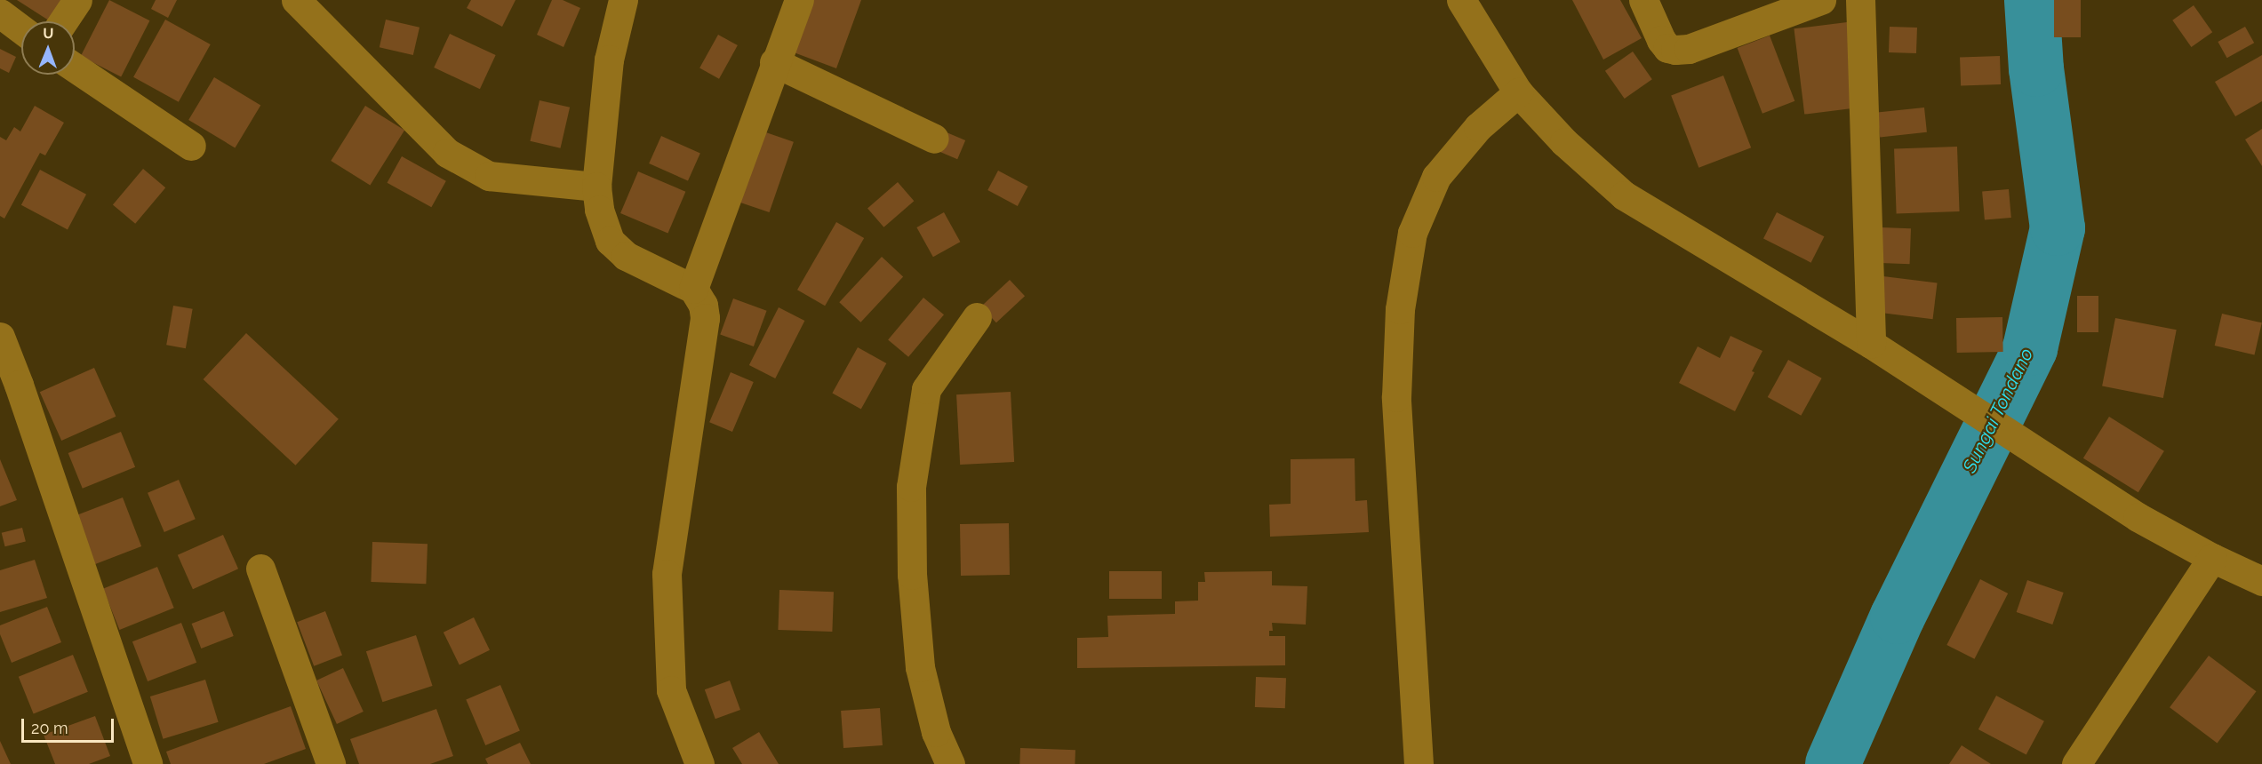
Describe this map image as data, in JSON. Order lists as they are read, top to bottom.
{
  "water": ["Sungai Tondano"],
  "scale_bar": "20 m",
  "north": "top"
}
